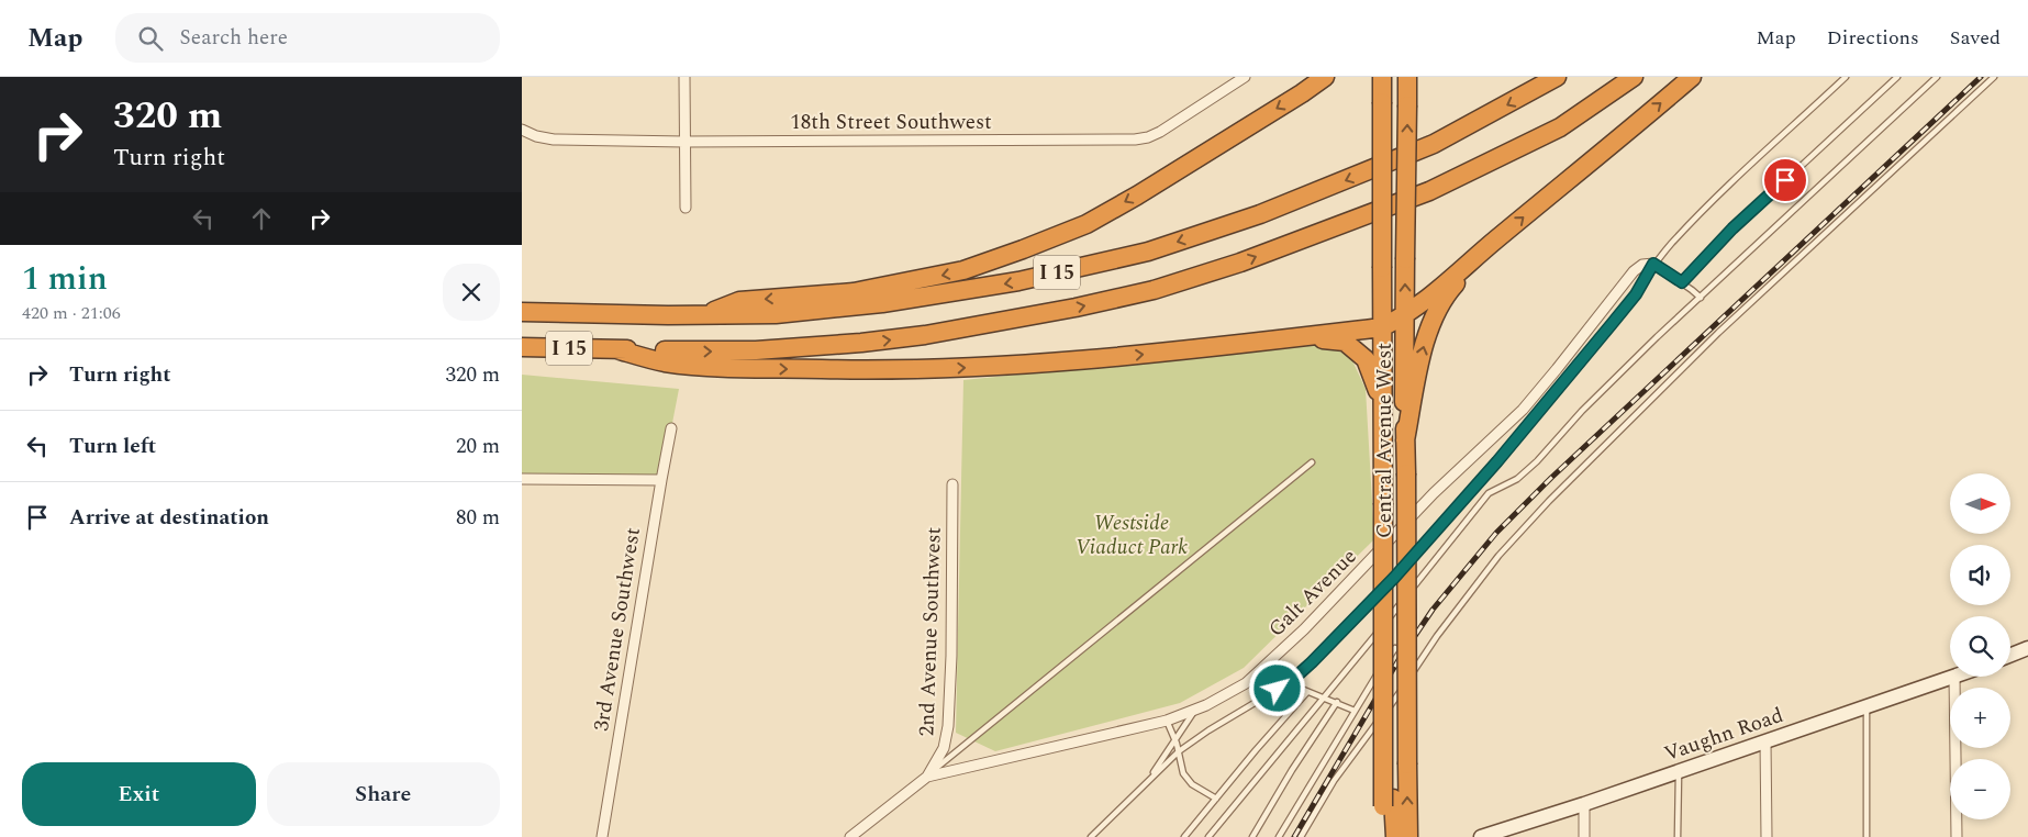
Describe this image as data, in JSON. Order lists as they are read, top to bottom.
{
  "streets": {
    "highway": ["I 15", "Central Avenue West"],
    "main road": ["Vaughn Road"],
    "street": [
      "18th Street Southwest",
      "Galt Avenue",
      "3rd Avenue Southwest",
      "2nd Avenue Southwest"
    ]
  },
  "crossings": [
    ["Galt Avenue", "2nd Avenue Southwest"]
  ],
  "parks": ["Westside Viaduct Park"],
  "north": "right",
  "page": {
    "header": "Map",
    "search": "Search here",
    "nav": ["Map", "Directions", "Saved"],
    "turn": ["320 m", "Turn right"],
    "heading": ["1 min", "420 m · 21:06"],
    "list": [
      {
        "name": "Turn right",
        "value": "320 m"
      },
      {
        "name": "Turn left",
        "value": "20 m"
      },
      {
        "name": "Arrive at destination",
        "value": "80 m"
      }
    ],
    "map_buttons": ["+", "−"],
    "buttons": ["Exit", "Share"]
  }
}
